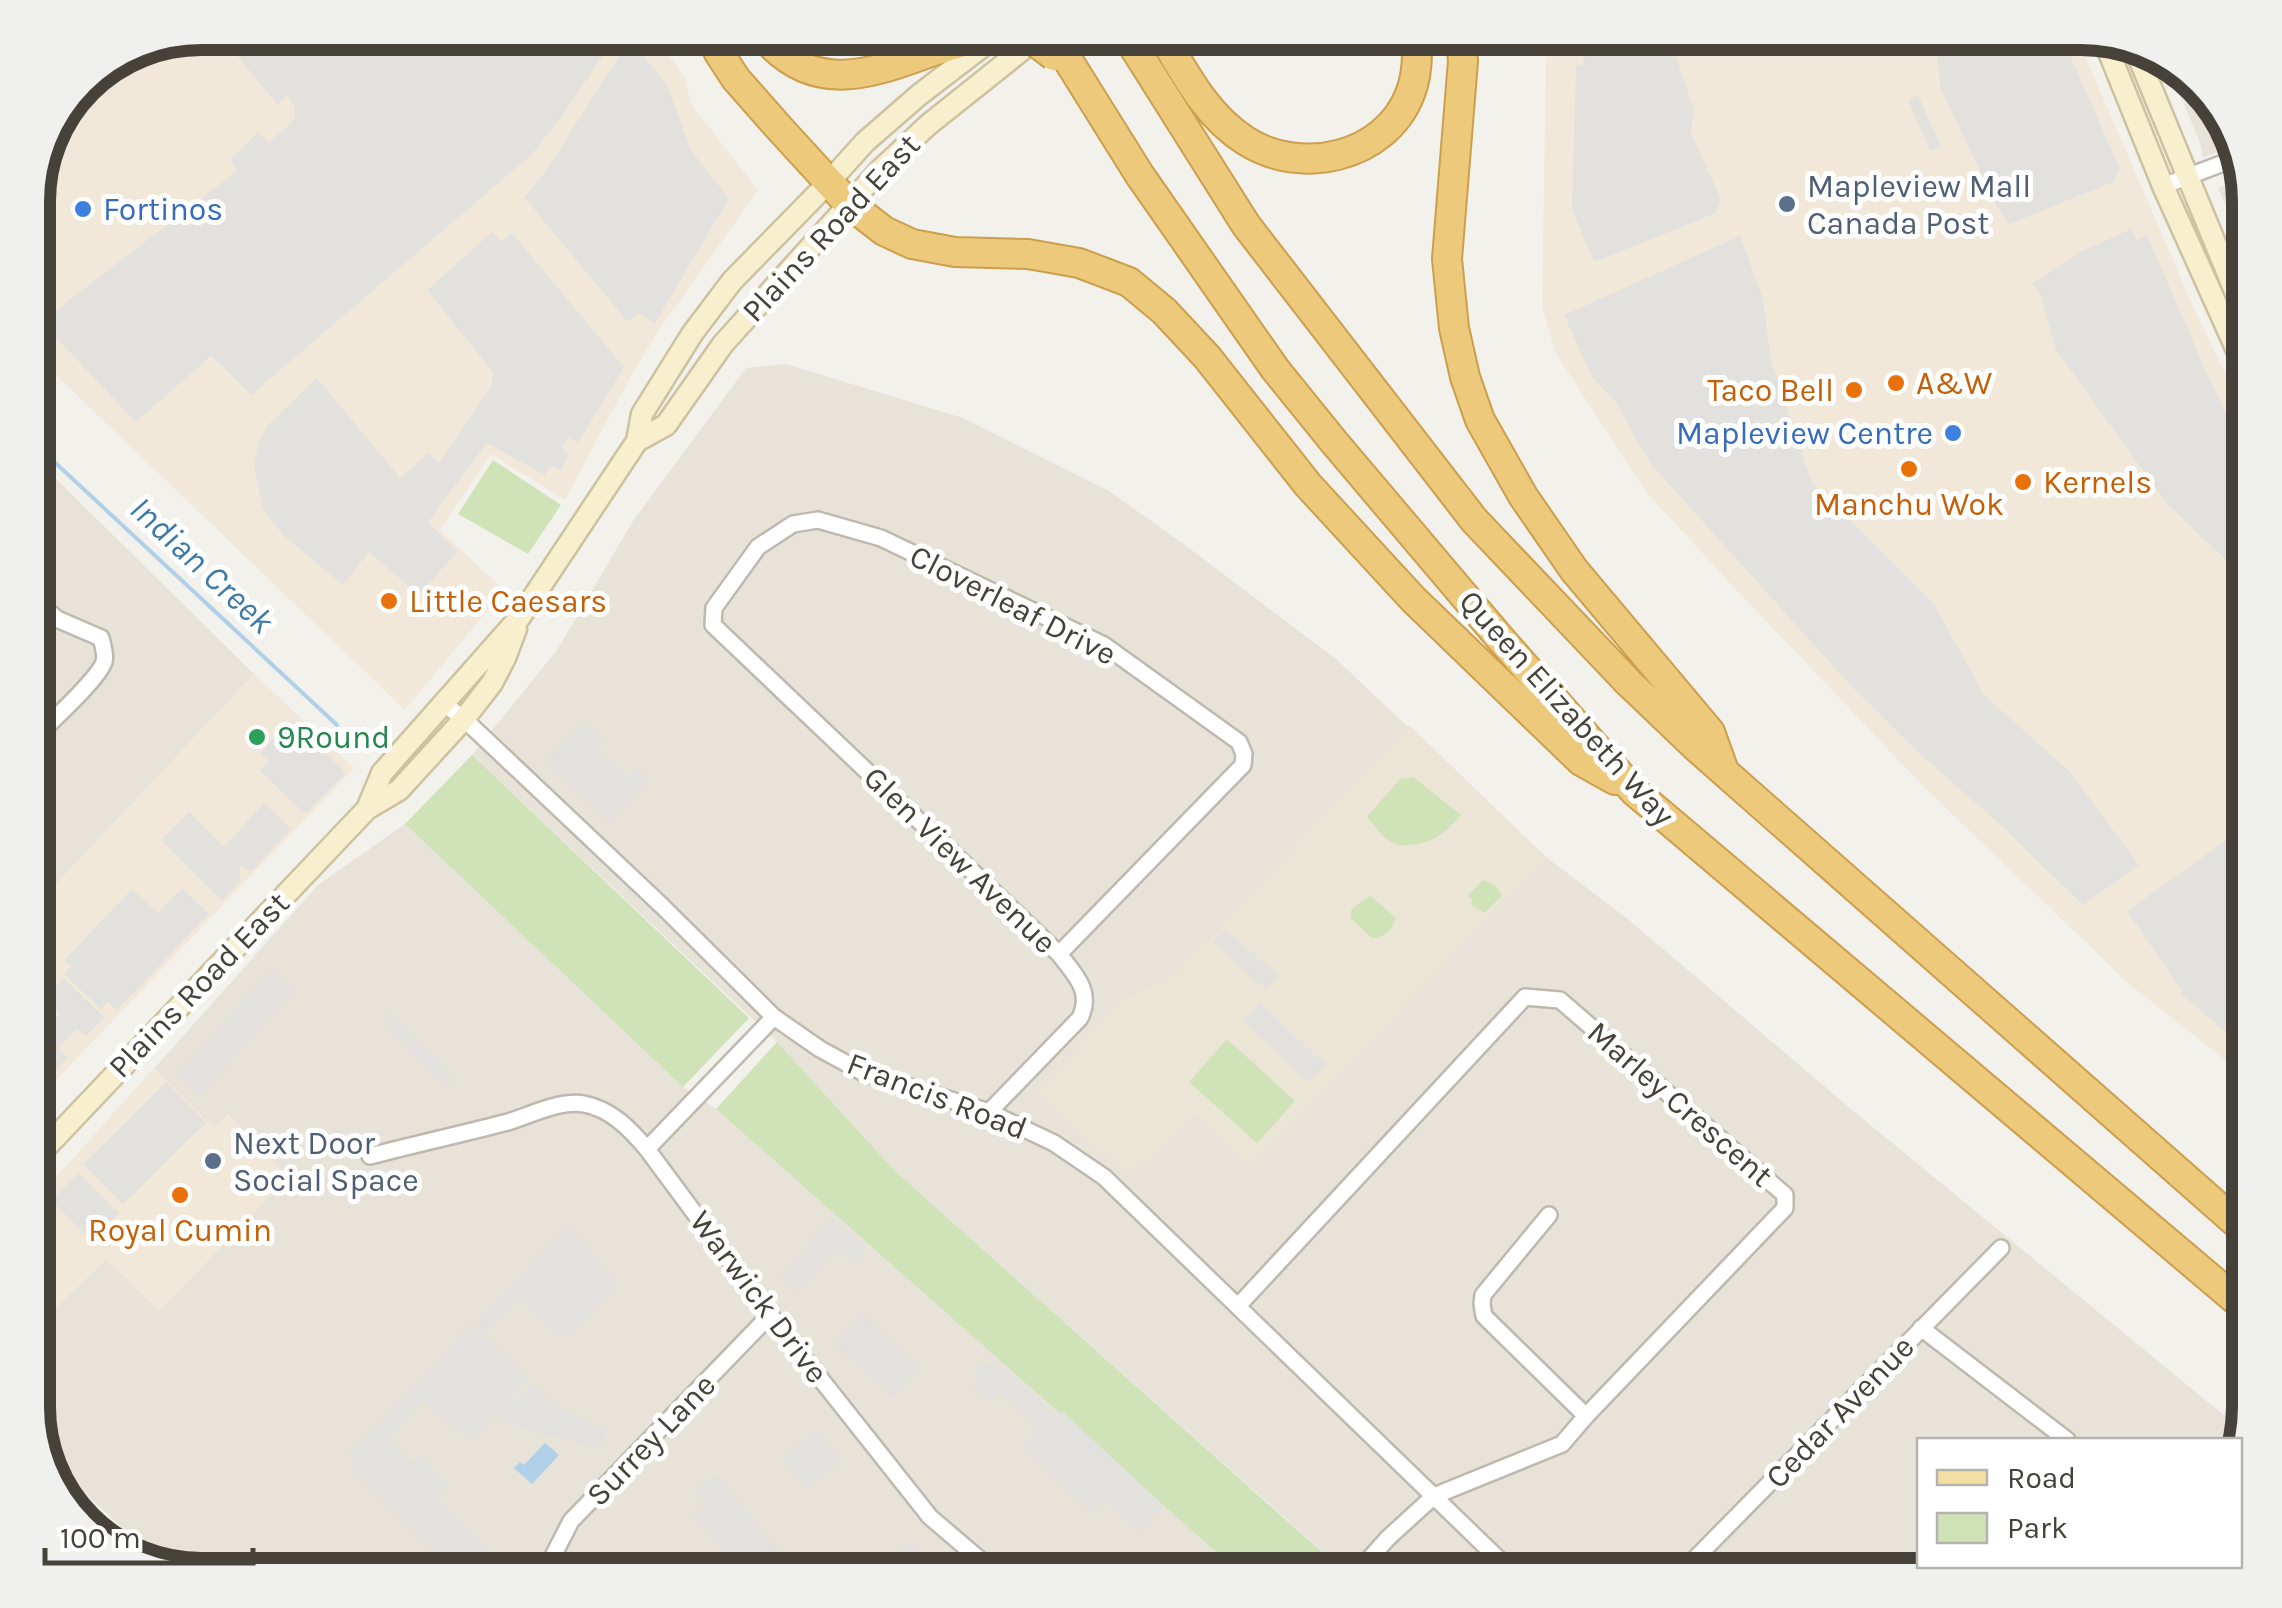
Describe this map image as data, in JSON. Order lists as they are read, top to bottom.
{
  "streets": {
    "highway": ["Queen Elizabeth Way"],
    "main road": ["Plains Road East"],
    "street": [
      "Cloverleaf Drive",
      "Glen View Avenue",
      "Francis Road",
      "Marley Crescent",
      "Warwick Drive",
      "Cedar Avenue",
      "Surrey Lane"
    ]
  },
  "crossings": [
    ["Plains Road East", "Francis Road"],
    ["Cloverleaf Drive", "Glen View Avenue"],
    ["Glen View Avenue", "Francis Road"],
    ["Francis Road", "Marley Crescent"],
    ["Warwick Drive", "Surrey Lane"]
  ],
  "water": ["Indian Creek"],
  "places": [
    "Mapleview Mall Canada Post",
    "Fortinos",
    "A&W",
    "Taco Bell",
    "Mapleview Centre",
    "Manchu Wok",
    "Kernels",
    "Little Caesars",
    "9Round",
    "Next Door Social Space",
    "Royal Cumin"
  ],
  "legend": ["Road", "Park"],
  "scale_bar": "100 m"
}
